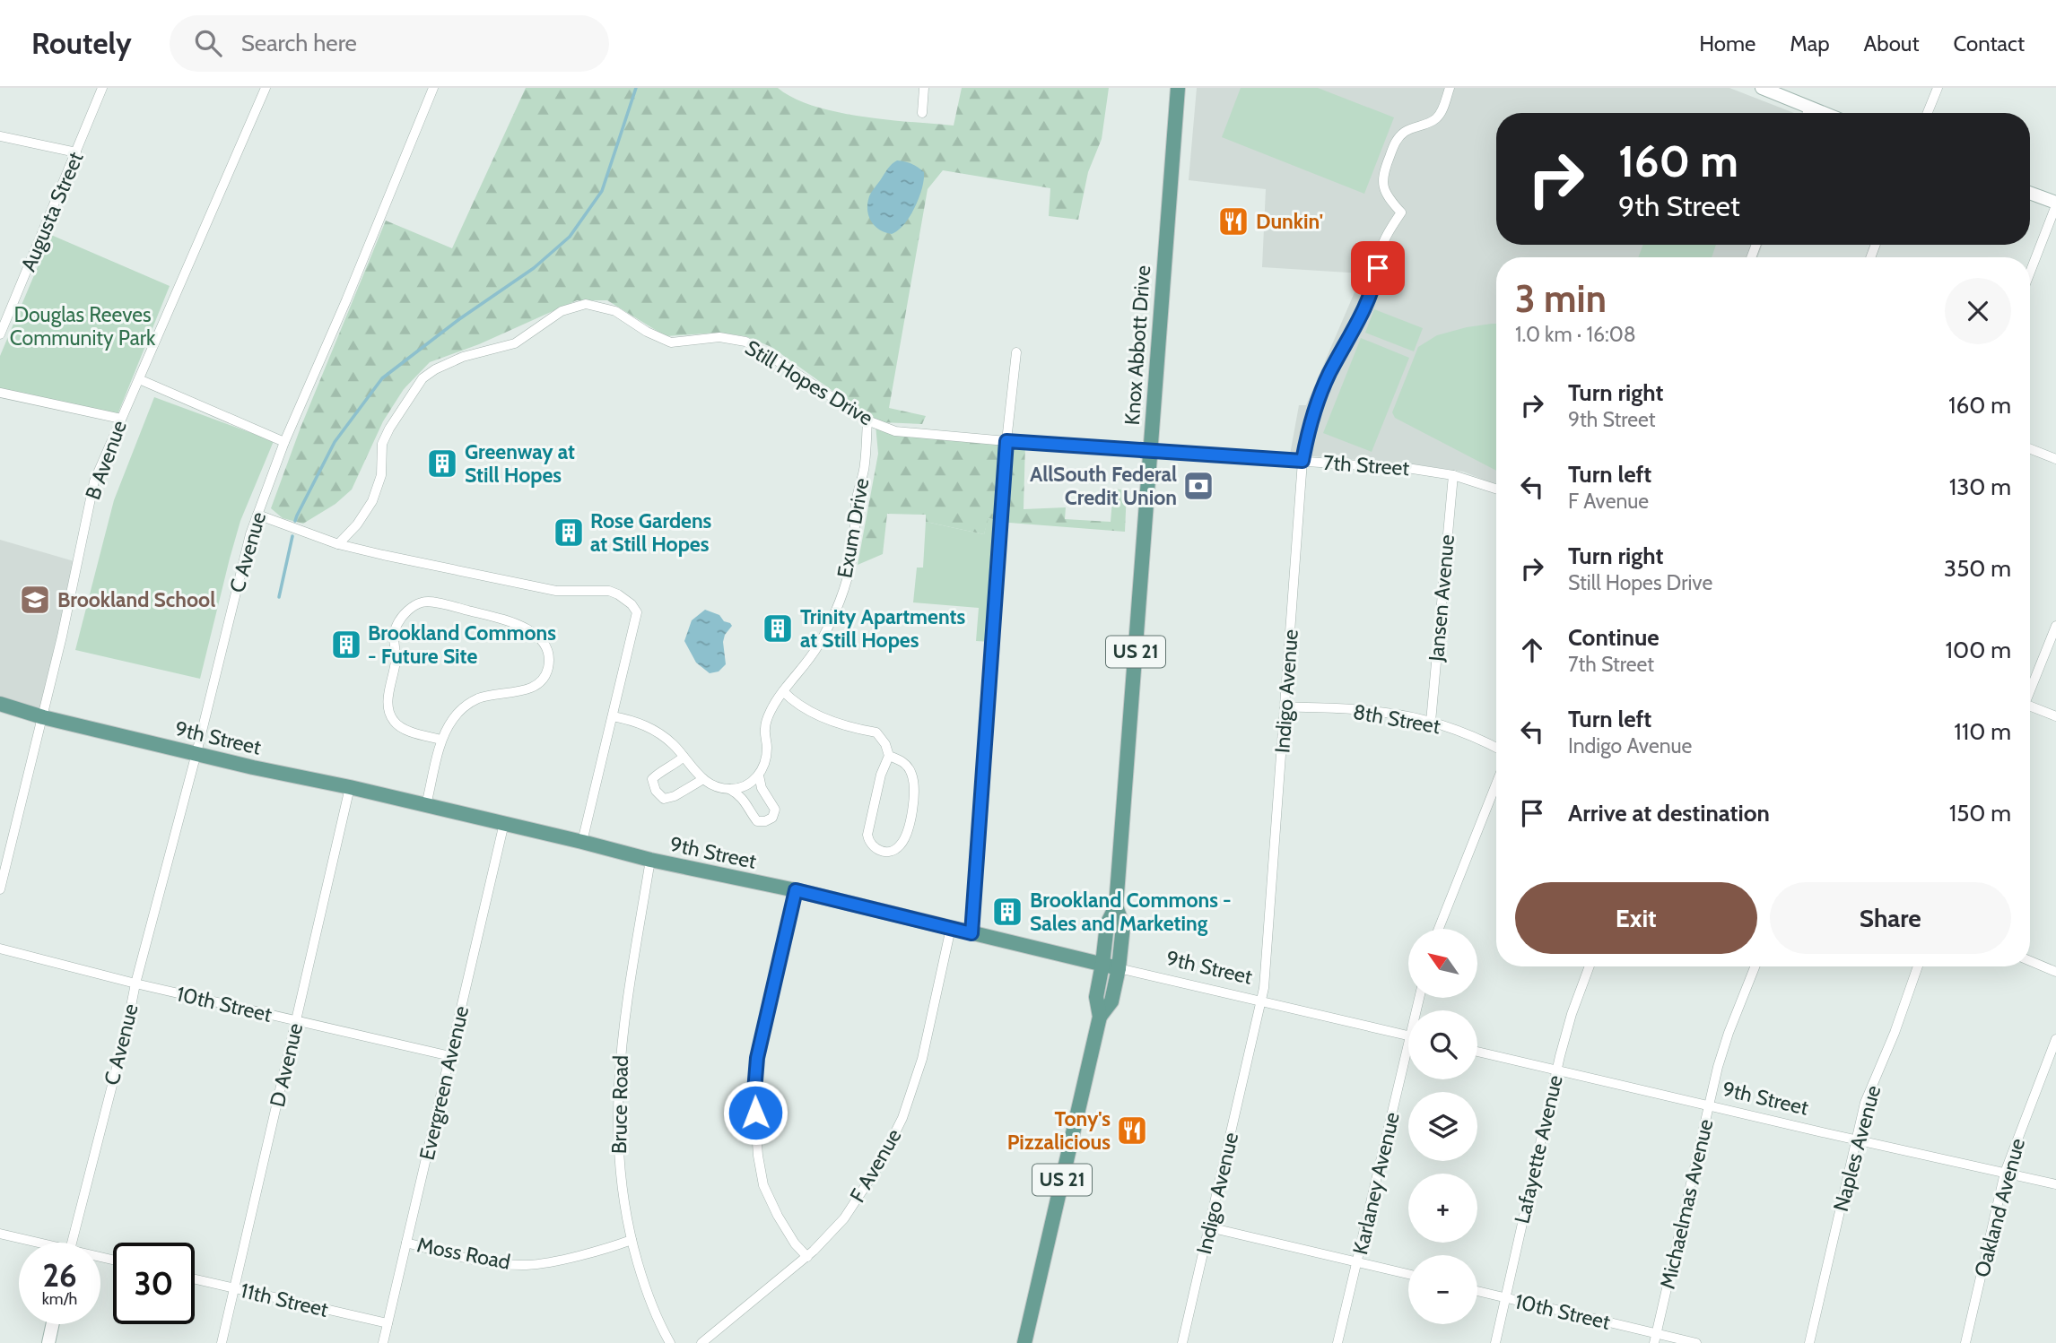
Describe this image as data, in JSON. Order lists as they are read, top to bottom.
{
  "streets": {
    "main road": ["Knox Abbott Drive", "US 21", "9th Street"],
    "street": [
      "Augusta Street",
      "Still Hopes Drive",
      "B Avenue",
      "7th Street",
      "Exum Drive",
      "C Avenue",
      "Jansen Avenue",
      "Indigo Avenue",
      "8th Street",
      "10th Street",
      "D Avenue",
      "Evergreen Avenue",
      "Bruce Road",
      "Naples Avenue",
      "Lafayette Avenue",
      "F Avenue",
      "Karlaney Avenue",
      "Michaelmas Avenue",
      "Oakland Avenue",
      "Moss Road",
      "11th Street"
    ]
  },
  "crossings": [
    ["Knox Abbott Drive", "Still Hopes Drive"],
    ["Knox Abbott Drive", "7th Street"],
    ["Knox Abbott Drive", "9th Street"],
    ["Still Hopes Drive", "7th Street"],
    ["Still Hopes Drive", "Exum Drive"],
    ["B Avenue", "9th Street"],
    ["7th Street", "Jansen Avenue"],
    ["7th Street", "Indigo Avenue"],
    ["C Avenue", "9th Street"],
    ["C Avenue", "10th Street"],
    ["Jansen Avenue", "8th Street"],
    ["Indigo Avenue", "8th Street"],
    ["Indigo Avenue", "9th Street"],
    ["9th Street", "D Avenue"],
    ["9th Street", "Evergreen Avenue"],
    ["9th Street", "Bruce Road"],
    ["9th Street", "Naples Avenue"],
    ["9th Street", "Lafayette Avenue"],
    ["9th Street", "F Avenue"],
    ["9th Street", "Michaelmas Avenue"],
    ["9th Street", "Oakland Avenue"],
    ["10th Street", "D Avenue"],
    ["10th Street", "Evergreen Avenue"],
    ["10th Street", "Lafayette Avenue"],
    ["10th Street", "Michaelmas Avenue"],
    ["D Avenue", "11th Street"],
    ["Evergreen Avenue", "Moss Road"],
    ["Evergreen Avenue", "11th Street"],
    ["Bruce Road", "Moss Road"]
  ],
  "parks": ["Douglas Reeves Community Park"],
  "places": {
    "restaurant": ["Dunkin'", "Tony's Pizzalicious"],
    "building": [
      "Greenway at Still Hopes",
      "Rose Gardens at Still Hopes",
      "Trinity Apartments at Still Hopes",
      "Brookland Commons - Future Site",
      "Brookland Commons - Sales and Marketing"
    ],
    "bank": ["AllSouth Federal Credit Union"],
    "school or university": ["Brookland School"]
  },
  "north": "top left",
  "page": {
    "header": "Routely",
    "search": "Search here",
    "nav": [
      "Home",
      "Map",
      "About",
      "Contact"
    ],
    "turn": ["160 m", "9th Street"],
    "heading": ["3 min", "1.0 km · 16:08"],
    "list": [
      {
        "name": "Turn right",
        "note": "9th Street",
        "value": "160 m"
      },
      {
        "name": "Turn left",
        "note": "F Avenue",
        "value": "130 m"
      },
      {
        "name": "Turn right",
        "note": "Still Hopes Drive",
        "value": "350 m"
      },
      {
        "name": "Continue",
        "note": "7th Street",
        "value": "100 m"
      },
      {
        "name": "Turn left",
        "note": "Indigo Avenue",
        "value": "110 m"
      },
      {
        "name": "Arrive at destination",
        "value": "150 m"
      }
    ],
    "buttons": ["Exit", "Share"],
    "map_buttons": ["+", "−"],
    "speed": "26 km/h",
    "limit": "30"
  }
}
